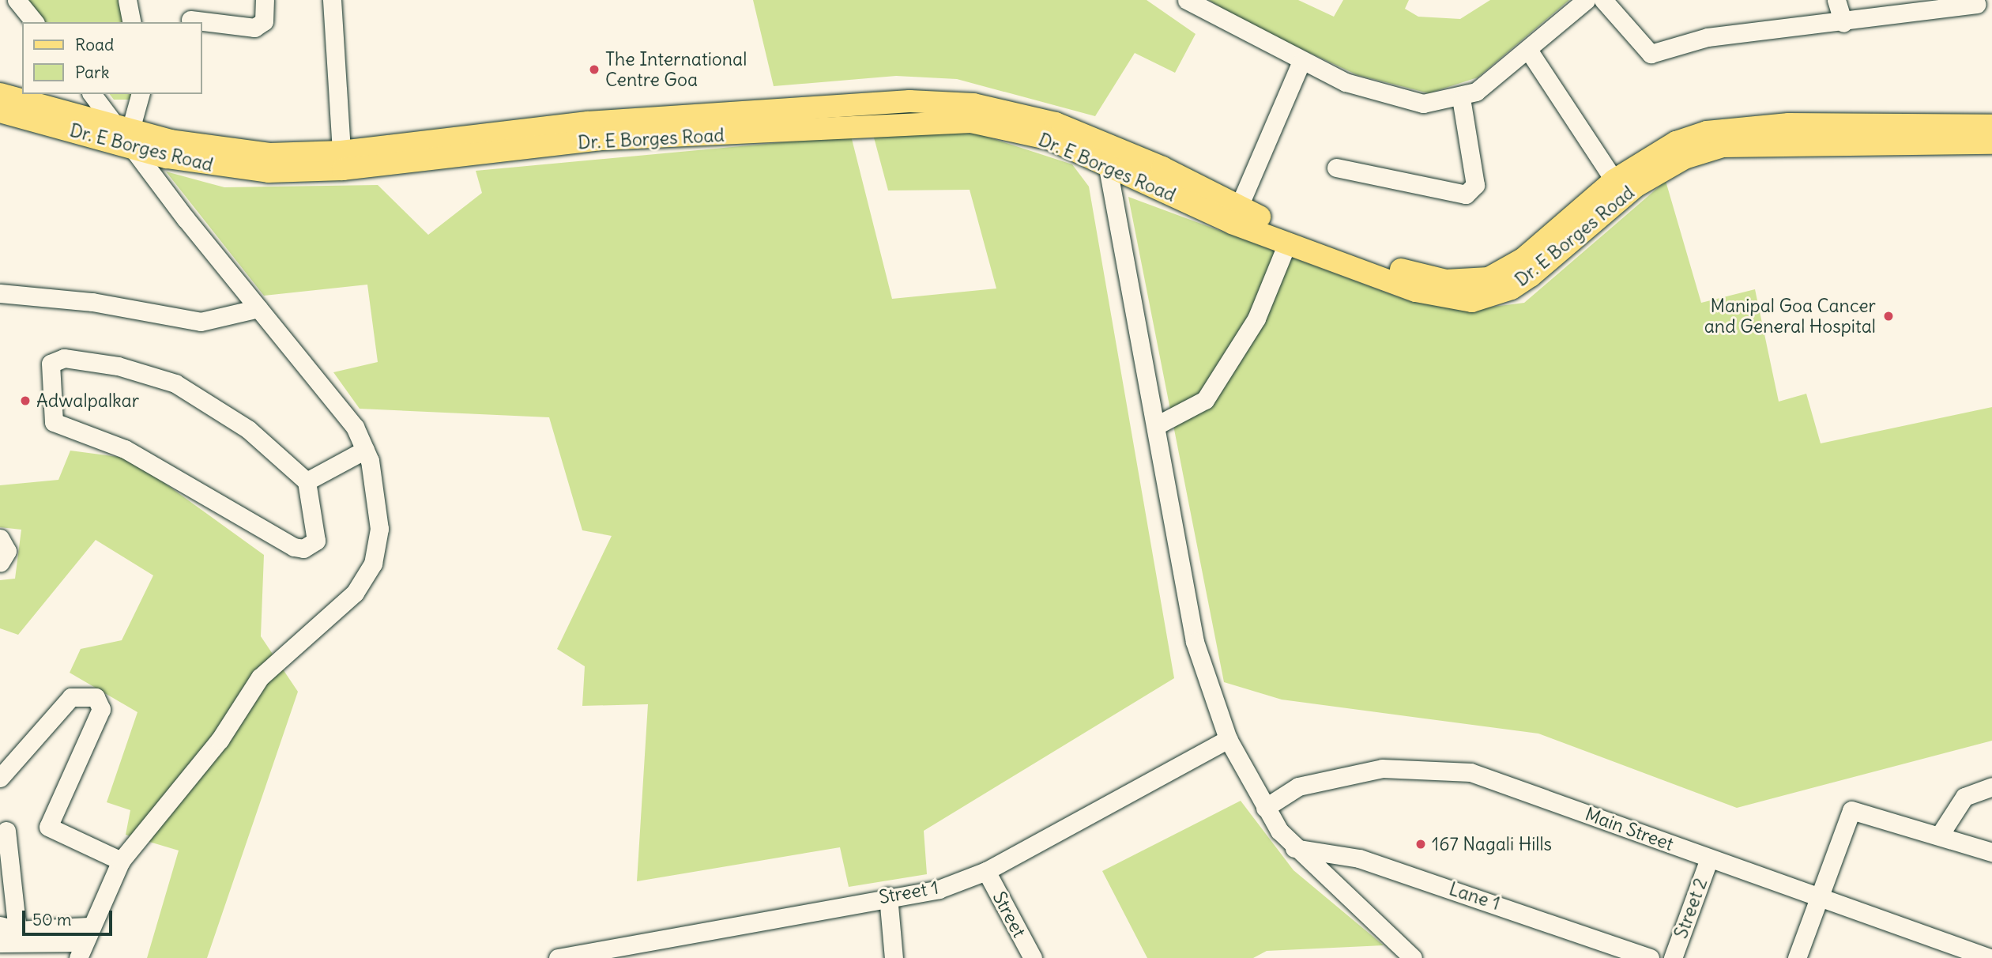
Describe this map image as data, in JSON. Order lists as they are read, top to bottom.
{
  "streets": {
    "main road": ["Dr. E Borges Road"],
    "street": [
      "Main Street",
      "Street 1",
      "Lane 1",
      "Street 2",
      "Street"
    ]
  },
  "crossings": [
    ["Main Street", "Street 2"],
    ["Street 1", "Street"]
  ],
  "places": [
    "The International Centre Goa",
    "Manipal Goa Cancer and General Hospital",
    "Adwalpalkar",
    "167 Nagali Hills"
  ],
  "legend": ["Road", "Park"],
  "scale_bar": "50 m"
}
